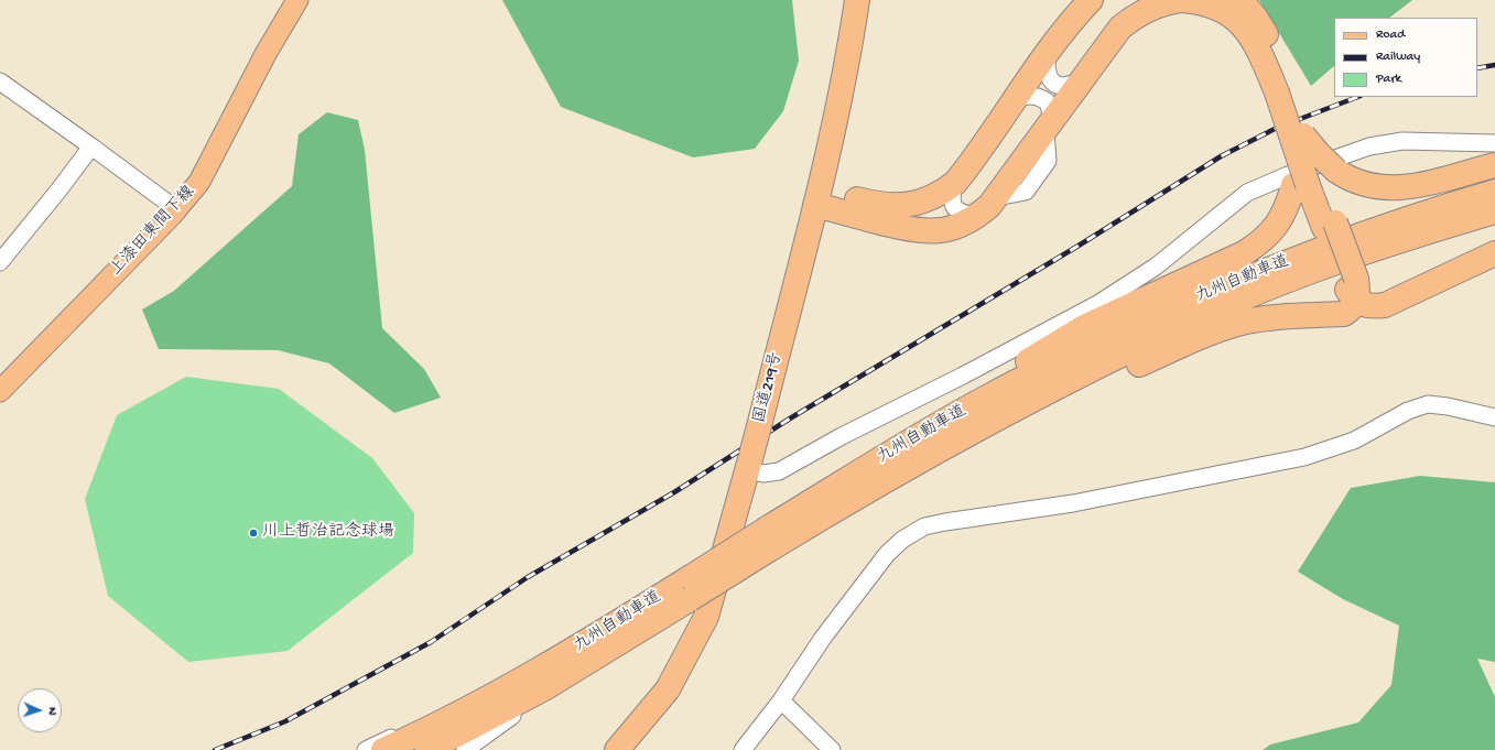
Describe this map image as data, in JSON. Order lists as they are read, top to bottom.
{
  "streets": {
    "highway": ["九州自動車道", "国道219号"],
    "main road": ["上漆田東間下線"]
  },
  "places": ["川上哲治記念球場"],
  "legend": ["Road", "Railway", "Park"],
  "north": "right"
}
